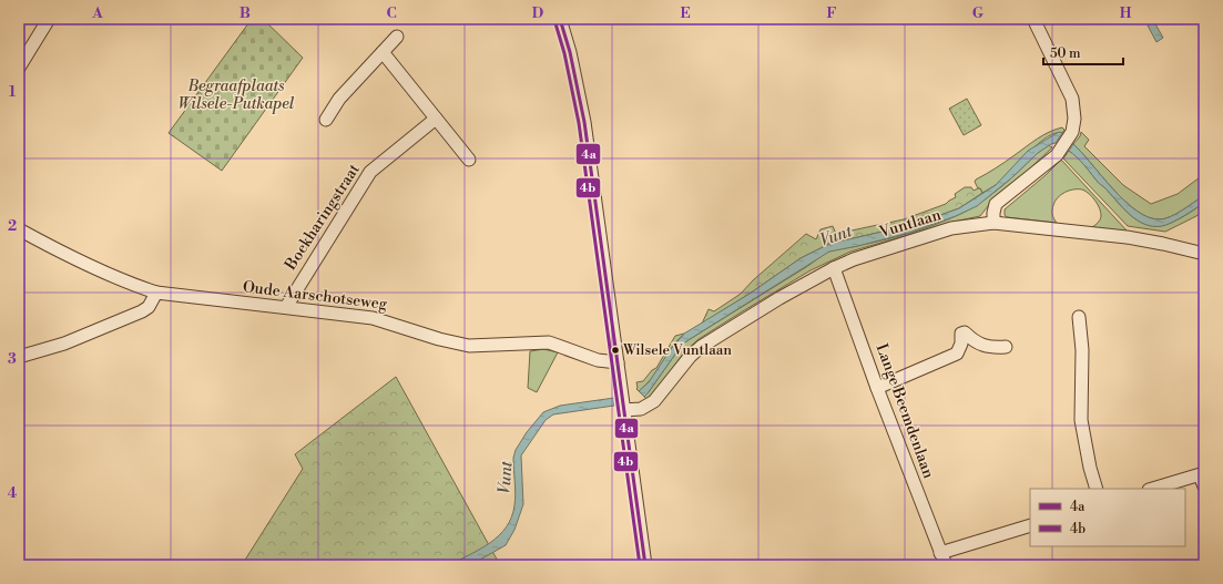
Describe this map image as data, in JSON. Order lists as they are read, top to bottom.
{
  "streets": {
    "street": [
      "Boekharingstraat",
      "Vuntlaan",
      "Oude Aarschotseweg",
      "Lange Beemdenlaan"
    ]
  },
  "crossings": [
    ["Boekharingstraat", "Oude Aarschotseweg"],
    ["Vuntlaan", "Lange Beemdenlaan"]
  ],
  "water": ["Vunt"],
  "parks": ["Begraafplaats Wilsele-Putkapel"],
  "places": ["Wilsele Vuntlaan"],
  "lines": ["transit line 4a", "transit line 4b"],
  "legend": ["4a", "4b"],
  "scale_bar": "50 m",
  "grid": {
    "columns": [
      "A",
      "B",
      "C",
      "D",
      "E",
      "F",
      "G",
      "H"
    ],
    "rows": [
      "1",
      "2",
      "3",
      "4"
    ]
  }
}
